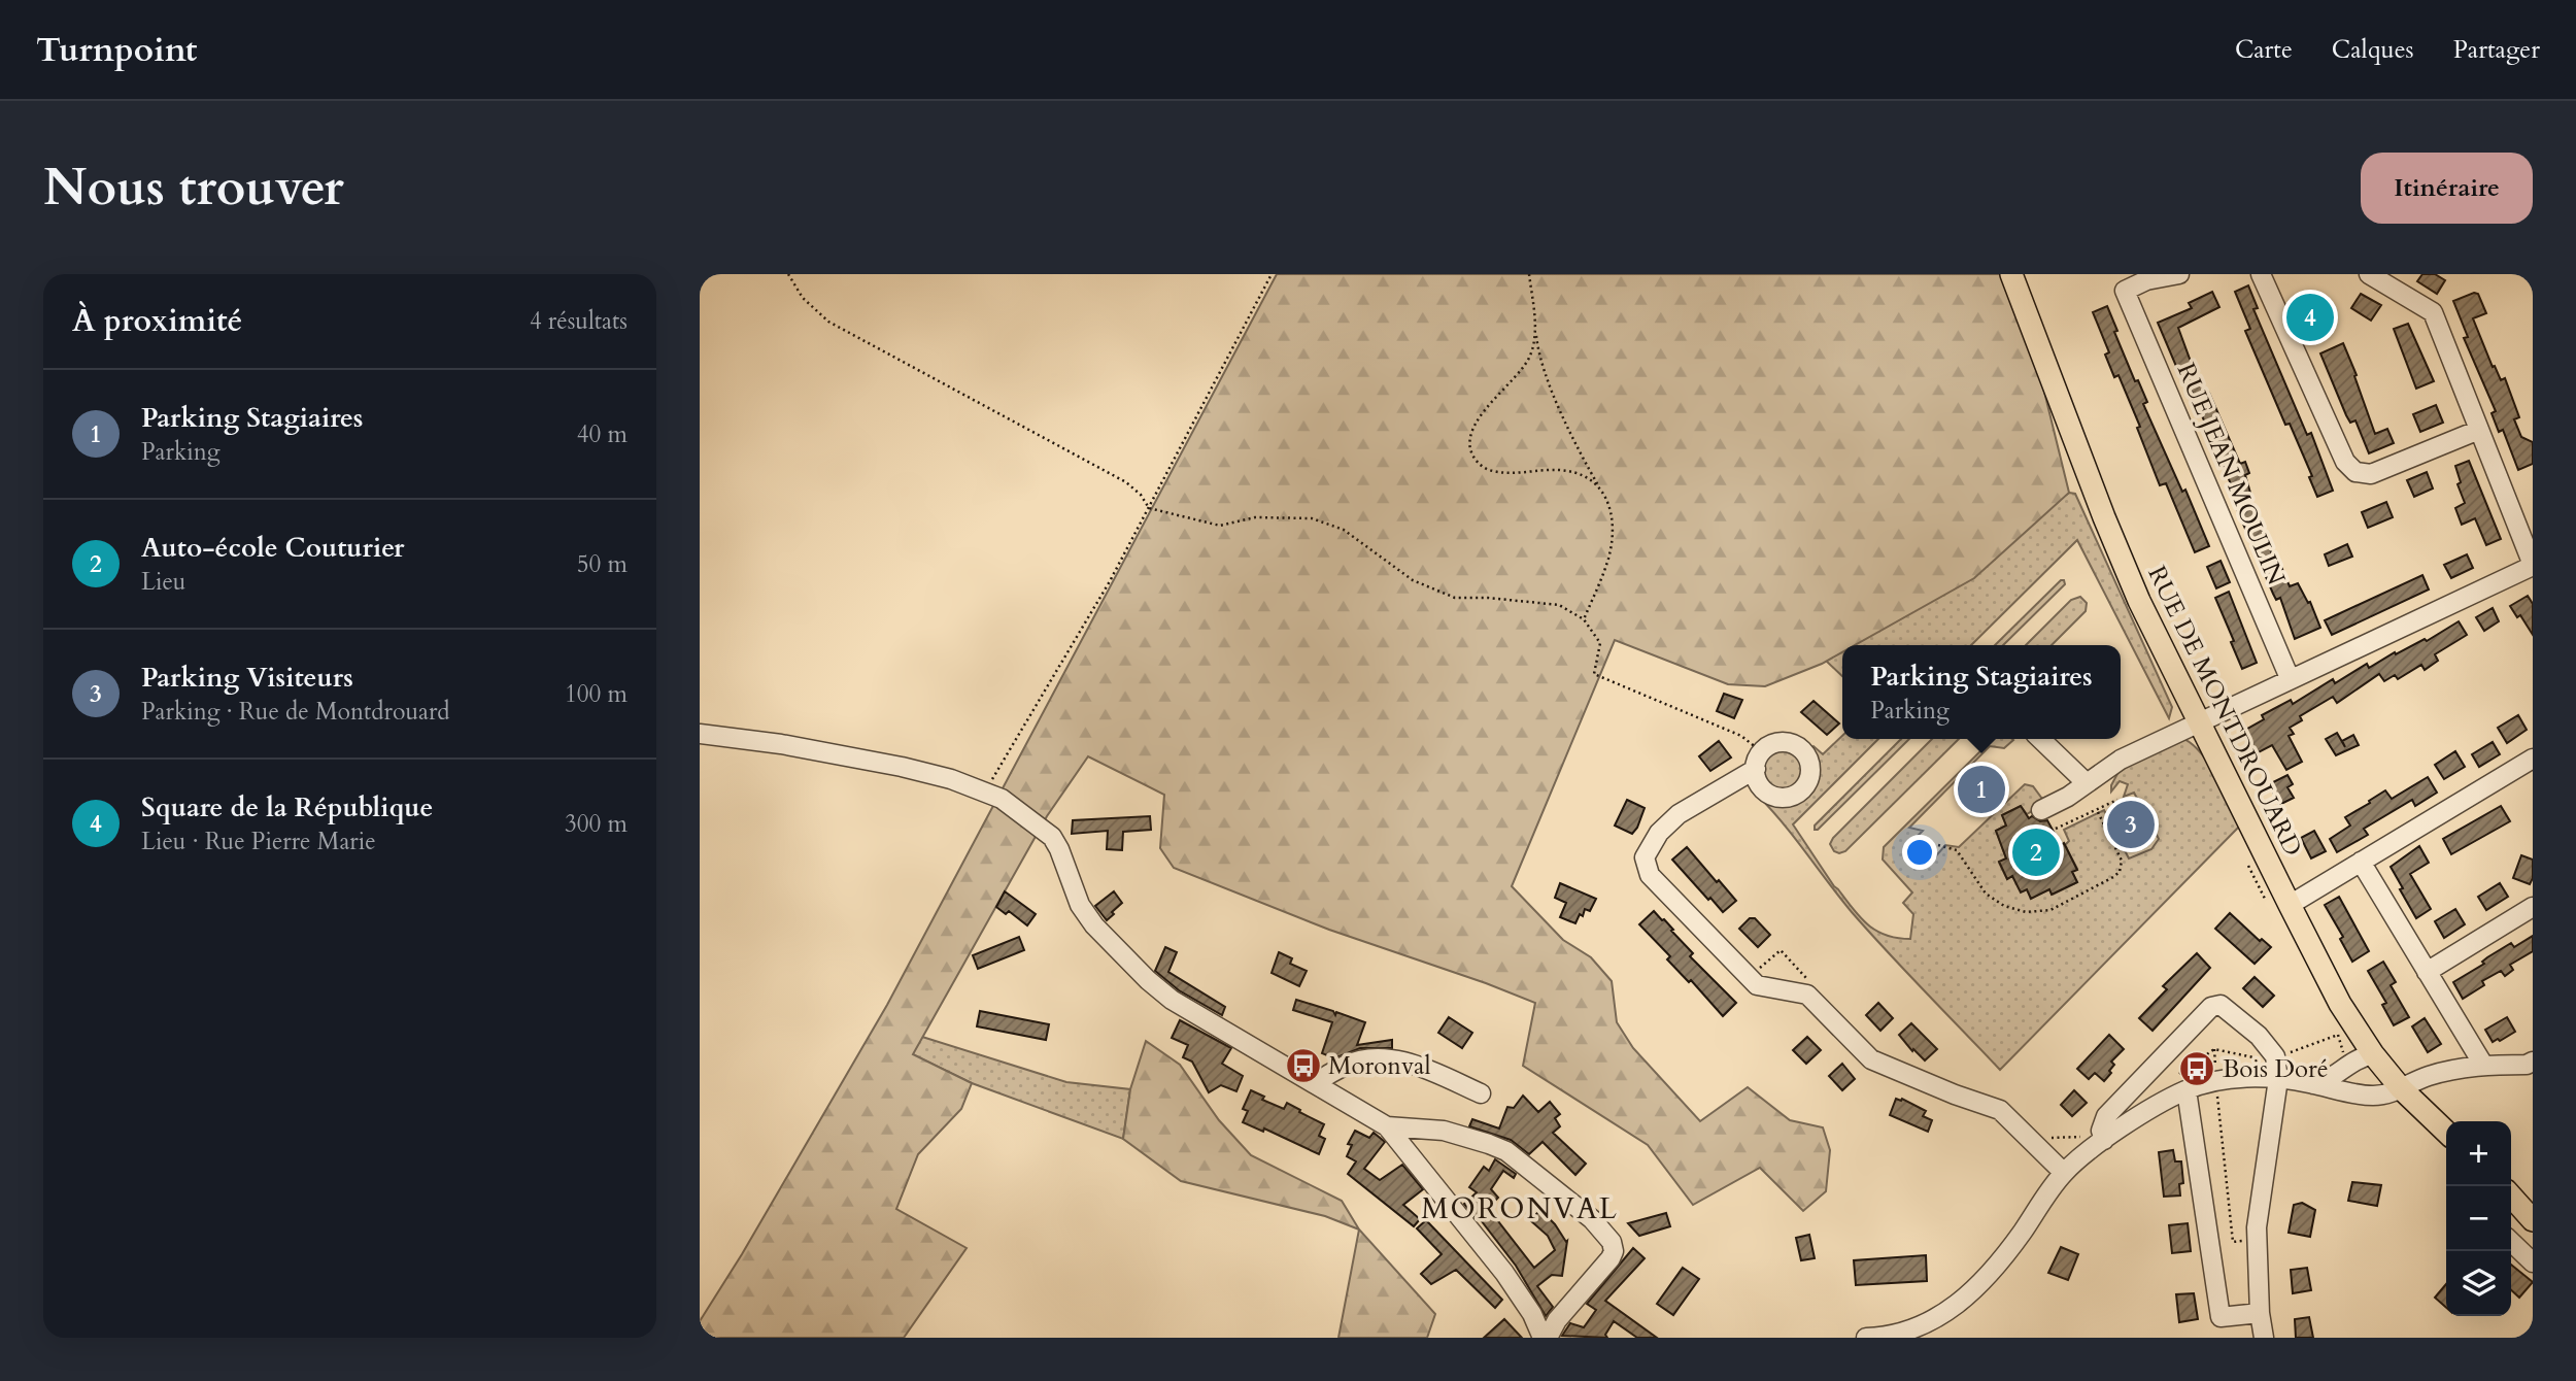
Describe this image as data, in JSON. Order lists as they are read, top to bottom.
{
  "streets": {
    "main road": ["RUE DE MONTDROUARD"],
    "street": ["RUE JEAN MOULIN"]
  },
  "districts": ["MORONVAL"],
  "places": {
    "bus stop": ["Moronval", "Bois Doré"]
  },
  "page": {
    "header": "Turnpoint",
    "nav": ["Carte", "Calques", "Partager"],
    "buttons": "Itinéraire",
    "title": "Nous trouver",
    "heading": ["À proximité", "4 résultats"],
    "pins": [
      "4",
      "1",
      "3",
      "2"
    ],
    "list": [
      {
        "mark": "1",
        "name": "Parking Stagiaires",
        "note": "Parking",
        "value": "40 m"
      },
      {
        "mark": "2",
        "name": "Auto-école Couturier",
        "note": "Lieu",
        "value": "50 m"
      },
      {
        "mark": "3",
        "name": "Parking Visiteurs",
        "note": "Parking · Rue de Montdrouard",
        "value": "100 m"
      },
      {
        "mark": "4",
        "name": "Square de la République",
        "note": "Lieu · Rue Pierre Marie",
        "value": "300 m"
      }
    ],
    "popup": ["Parking Stagiaires", "Parking"],
    "map_buttons": ["+", "−"]
  }
}
